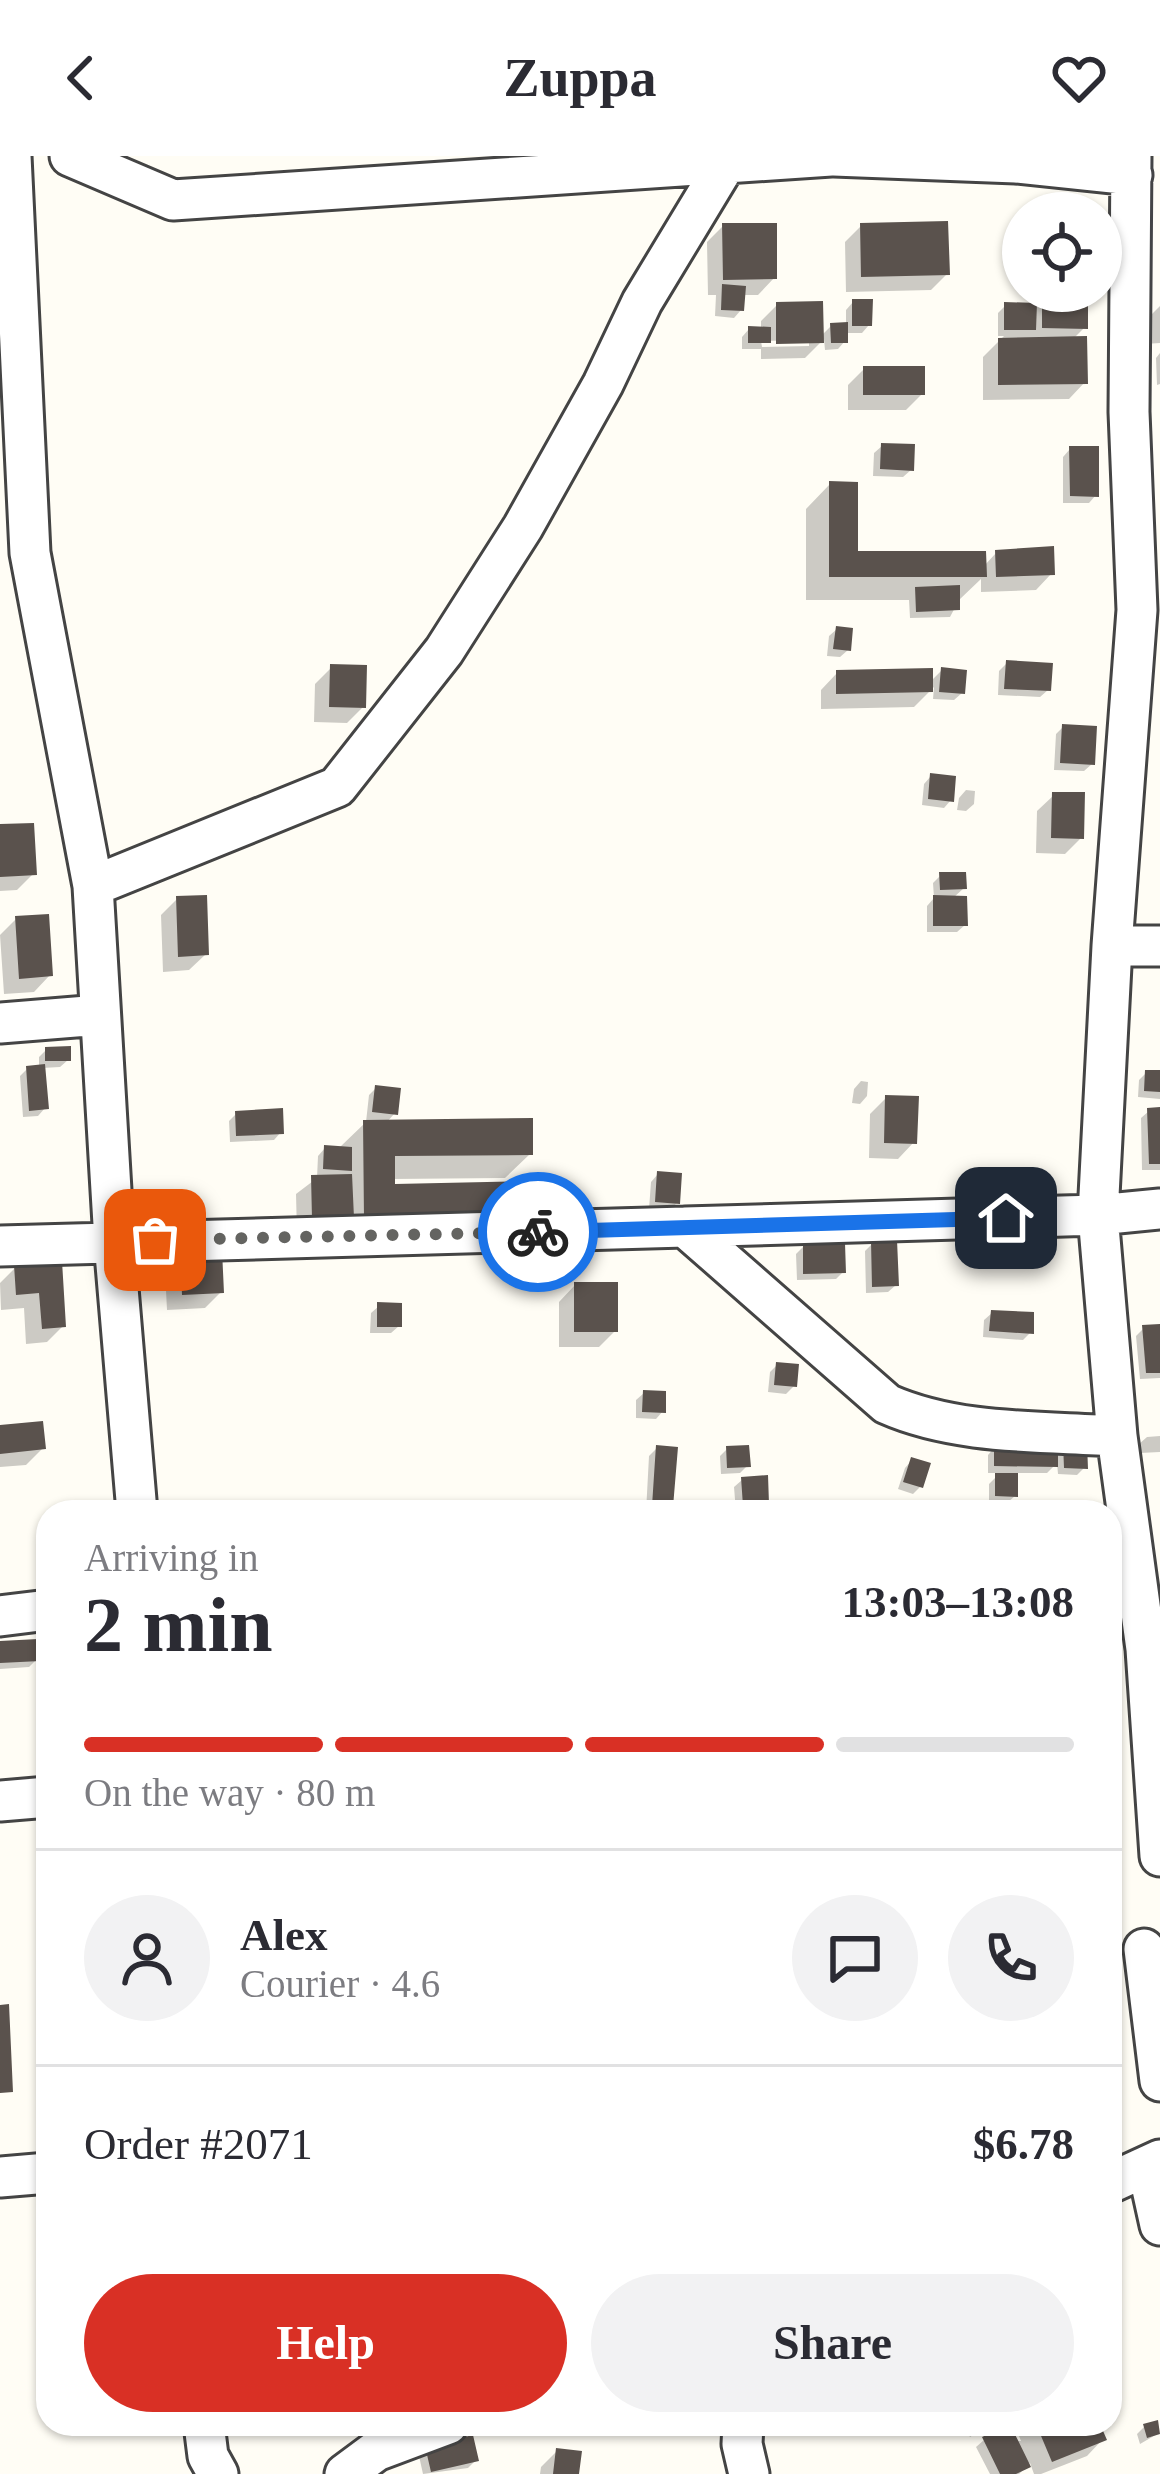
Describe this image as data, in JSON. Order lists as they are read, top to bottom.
{
  "page": {
    "header": "Zuppa",
    "heading": ["2 min", "Arriving in", "13:03–13:08"],
    "panel": [
      "Alex",
      "Courier · 4.6",
      "Order #2071",
      "$6.78"
    ],
    "bar": "On the way · 80 m",
    "buttons": ["Help", "Share"]
  }
}
